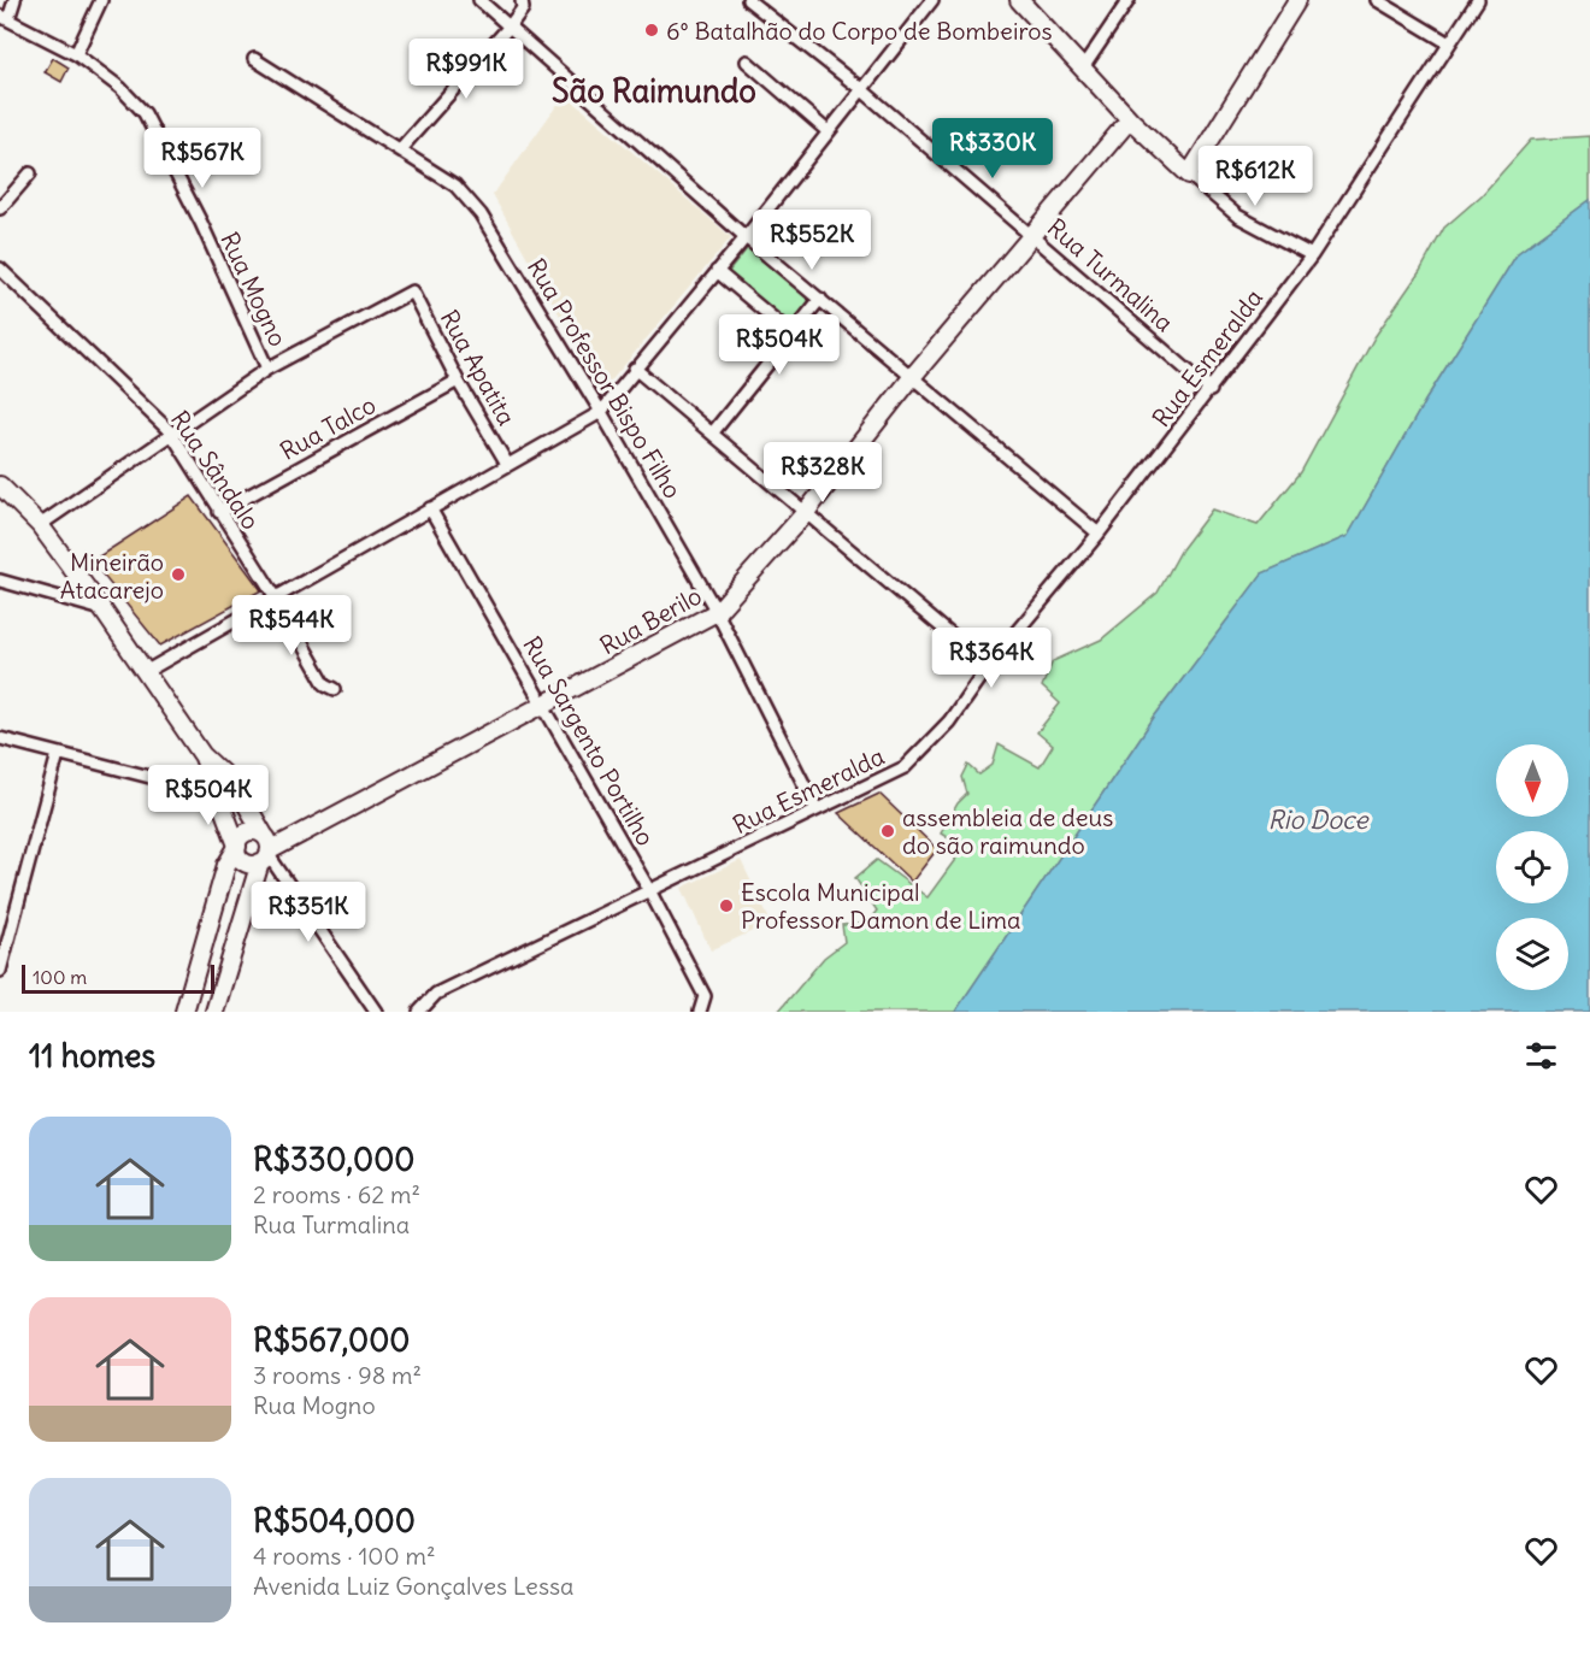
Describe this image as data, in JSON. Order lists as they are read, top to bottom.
{
  "streets": {
    "street": [
      "Rua Turmalina",
      "Rua Mogno",
      "Rua Esmeralda",
      "Rua Apatita",
      "Rua Professor Bispo Filho",
      "Rua Talco",
      "Rua Sândalo",
      "Rua Berilo",
      "Rua Sargento Portilho"
    ]
  },
  "crossings": [
    ["Rua Turmalina", "Rua Esmeralda"],
    ["Rua Turmalina", "Rua Berilo"],
    ["Rua Mogno", "Rua Apatita"],
    ["Rua Esmeralda", "Rua Professor Bispo Filho"],
    ["Rua Esmeralda", "Rua Sargento Portilho"],
    ["Rua Apatita", "Rua Talco"],
    ["Rua Professor Bispo Filho", "Rua Berilo"],
    ["Rua Talco", "Rua Sândalo"],
    ["Rua Berilo", "Rua Sargento Portilho"]
  ],
  "districts": ["São Raimundo"],
  "water": ["Rio Doce"],
  "places": [
    "6º Batalhão do Corpo de Bombeiros",
    "Mineirão Atacarejo",
    "assembleia de deus do são raimundo",
    "Escola Municipal Professor Damon de Lima"
  ],
  "scale_bar": "100 m",
  "north": "bottom",
  "page": {
    "price": [
      "R$991K",
      "R$330K",
      "R$567K",
      "R$612K",
      "R$552K",
      "R$504K",
      "R$328K",
      "R$544K",
      "R$364K",
      "R$504K",
      "R$351K"
    ],
    "scale": "100 m",
    "heading": "11 homes",
    "list": [
      {
        "name": "R$330,000",
        "note": "2 rooms · 62 m² · Rua Turmalina"
      },
      {
        "name": "R$567,000",
        "note": "3 rooms · 98 m² · Rua Mogno"
      },
      {
        "name": "R$504,000",
        "note": "4 rooms · 100 m² · Avenida Luiz Gonçalves Lessa"
      }
    ]
  }
}
